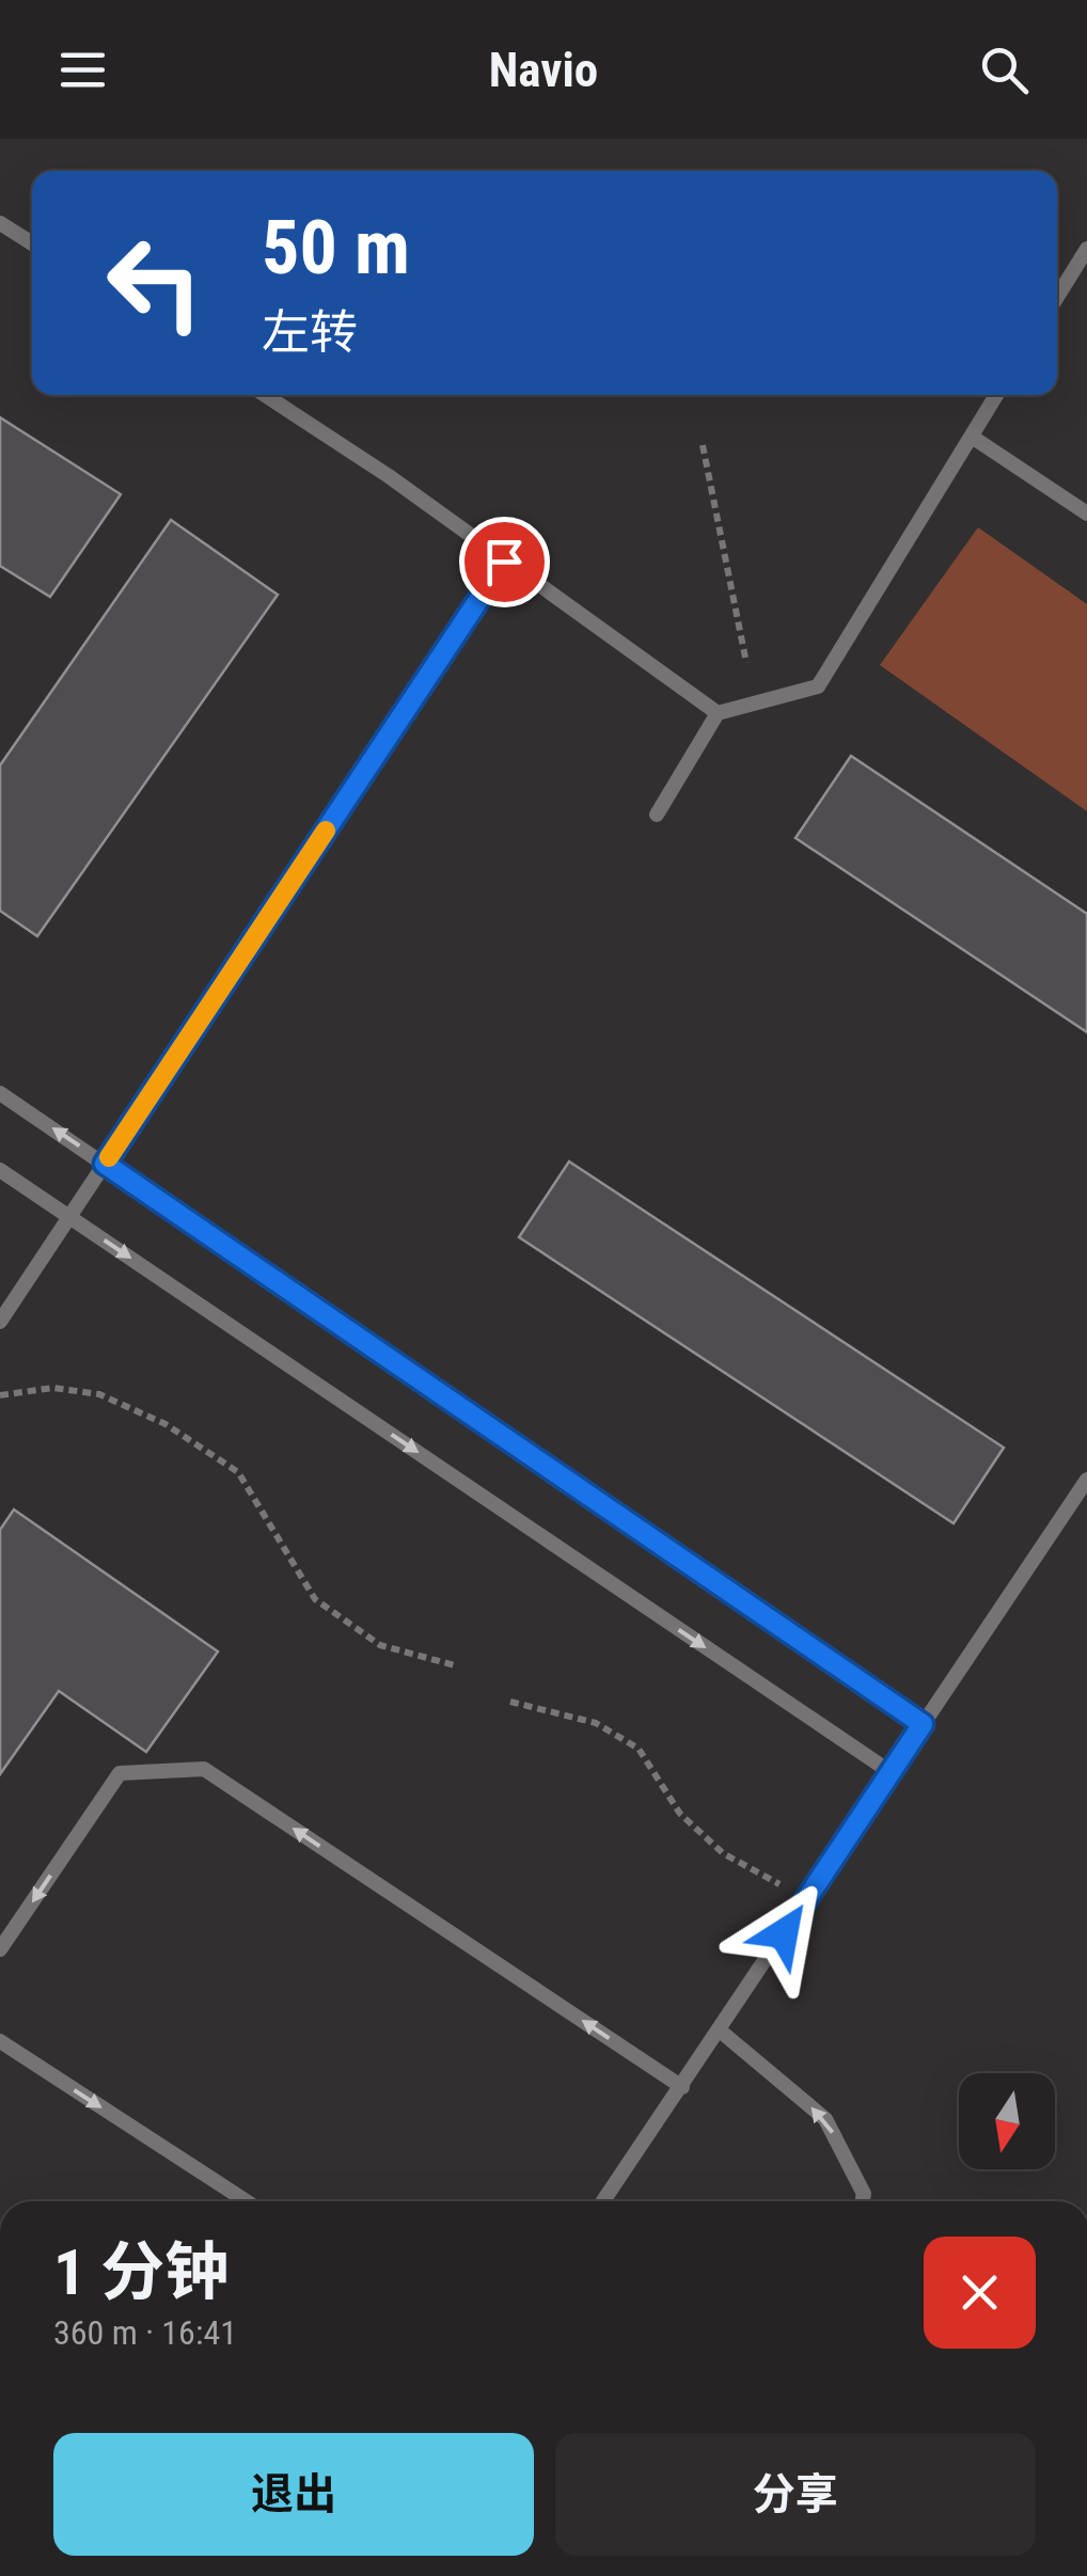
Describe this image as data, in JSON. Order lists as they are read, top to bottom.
{
  "north": "bottom",
  "page": {
    "header": "Navio",
    "turn": ["50 m", "左转"],
    "heading": ["1 分钟", "360 m · 16:41"],
    "buttons": ["退出", "分享"]
  }
}
